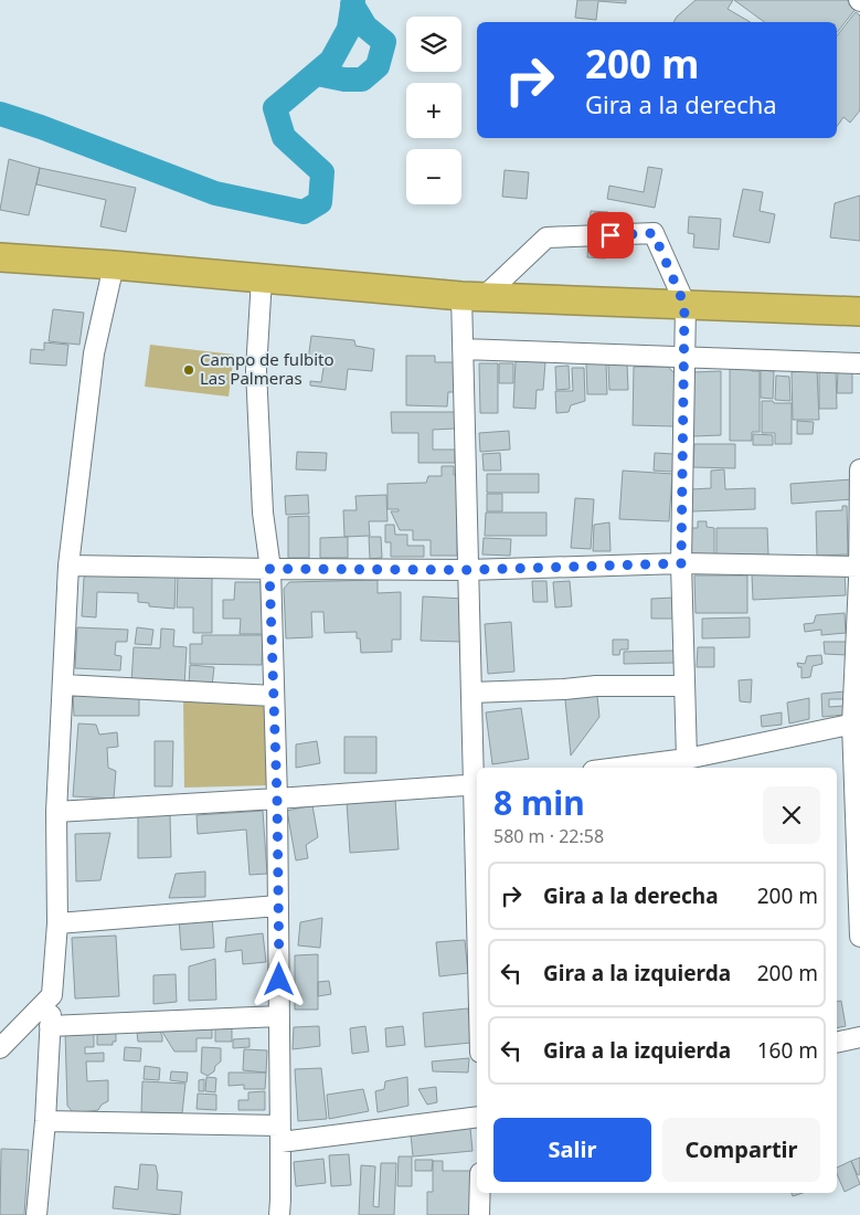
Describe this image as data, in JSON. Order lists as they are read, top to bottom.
{
  "places": ["Campo de fulbito Las Palmeras"],
  "page": {
    "map_buttons": ["+", "−"],
    "turn": ["200 m", "Gira a la derecha"],
    "heading": ["8 min", "580 m · 22:58"],
    "list": [
      {
        "name": "Gira a la derecha",
        "value": "200 m"
      },
      {
        "name": "Gira a la izquierda",
        "value": "200 m"
      },
      {
        "name": "Gira a la izquierda",
        "value": "160 m"
      }
    ],
    "buttons": ["Salir", "Compartir"]
  }
}
